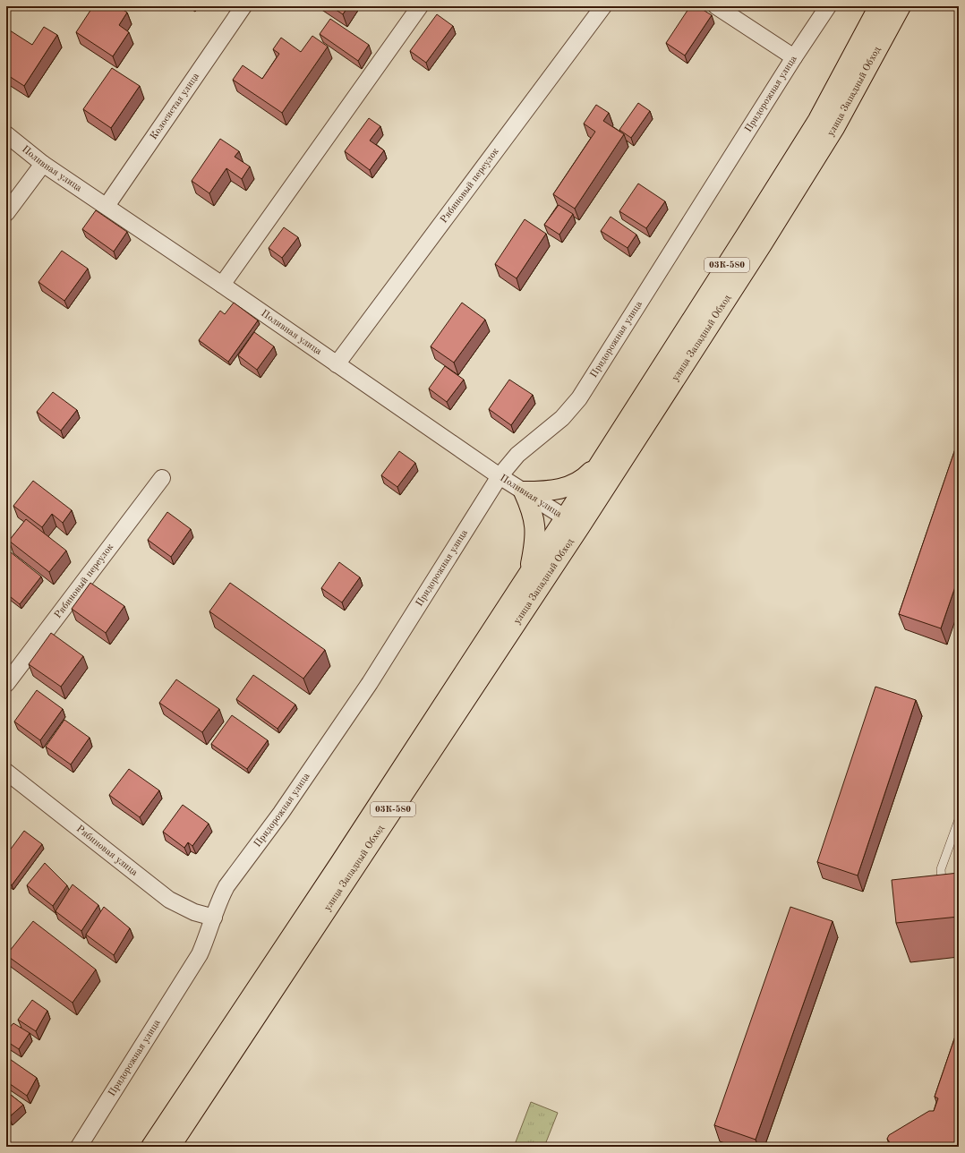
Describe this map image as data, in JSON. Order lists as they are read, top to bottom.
{
  "streets": {
    "highway": ["улица Западный Обход", "03К-580"],
    "street": [
      "Придорожная улица",
      "Колосистая улица",
      "Поливная улица",
      "Рябиновый переулок",
      "Рябиновая улица"
    ]
  },
  "crossings": [
    ["улица Западный Обход", "Поливная улица"],
    ["Придорожная улица", "Поливная улица"],
    ["Придорожная улица", "Рябиновая улица"],
    ["Колосистая улица", "Поливная улица"],
    ["Поливная улица", "Рябиновый переулок"]
  ]
}
